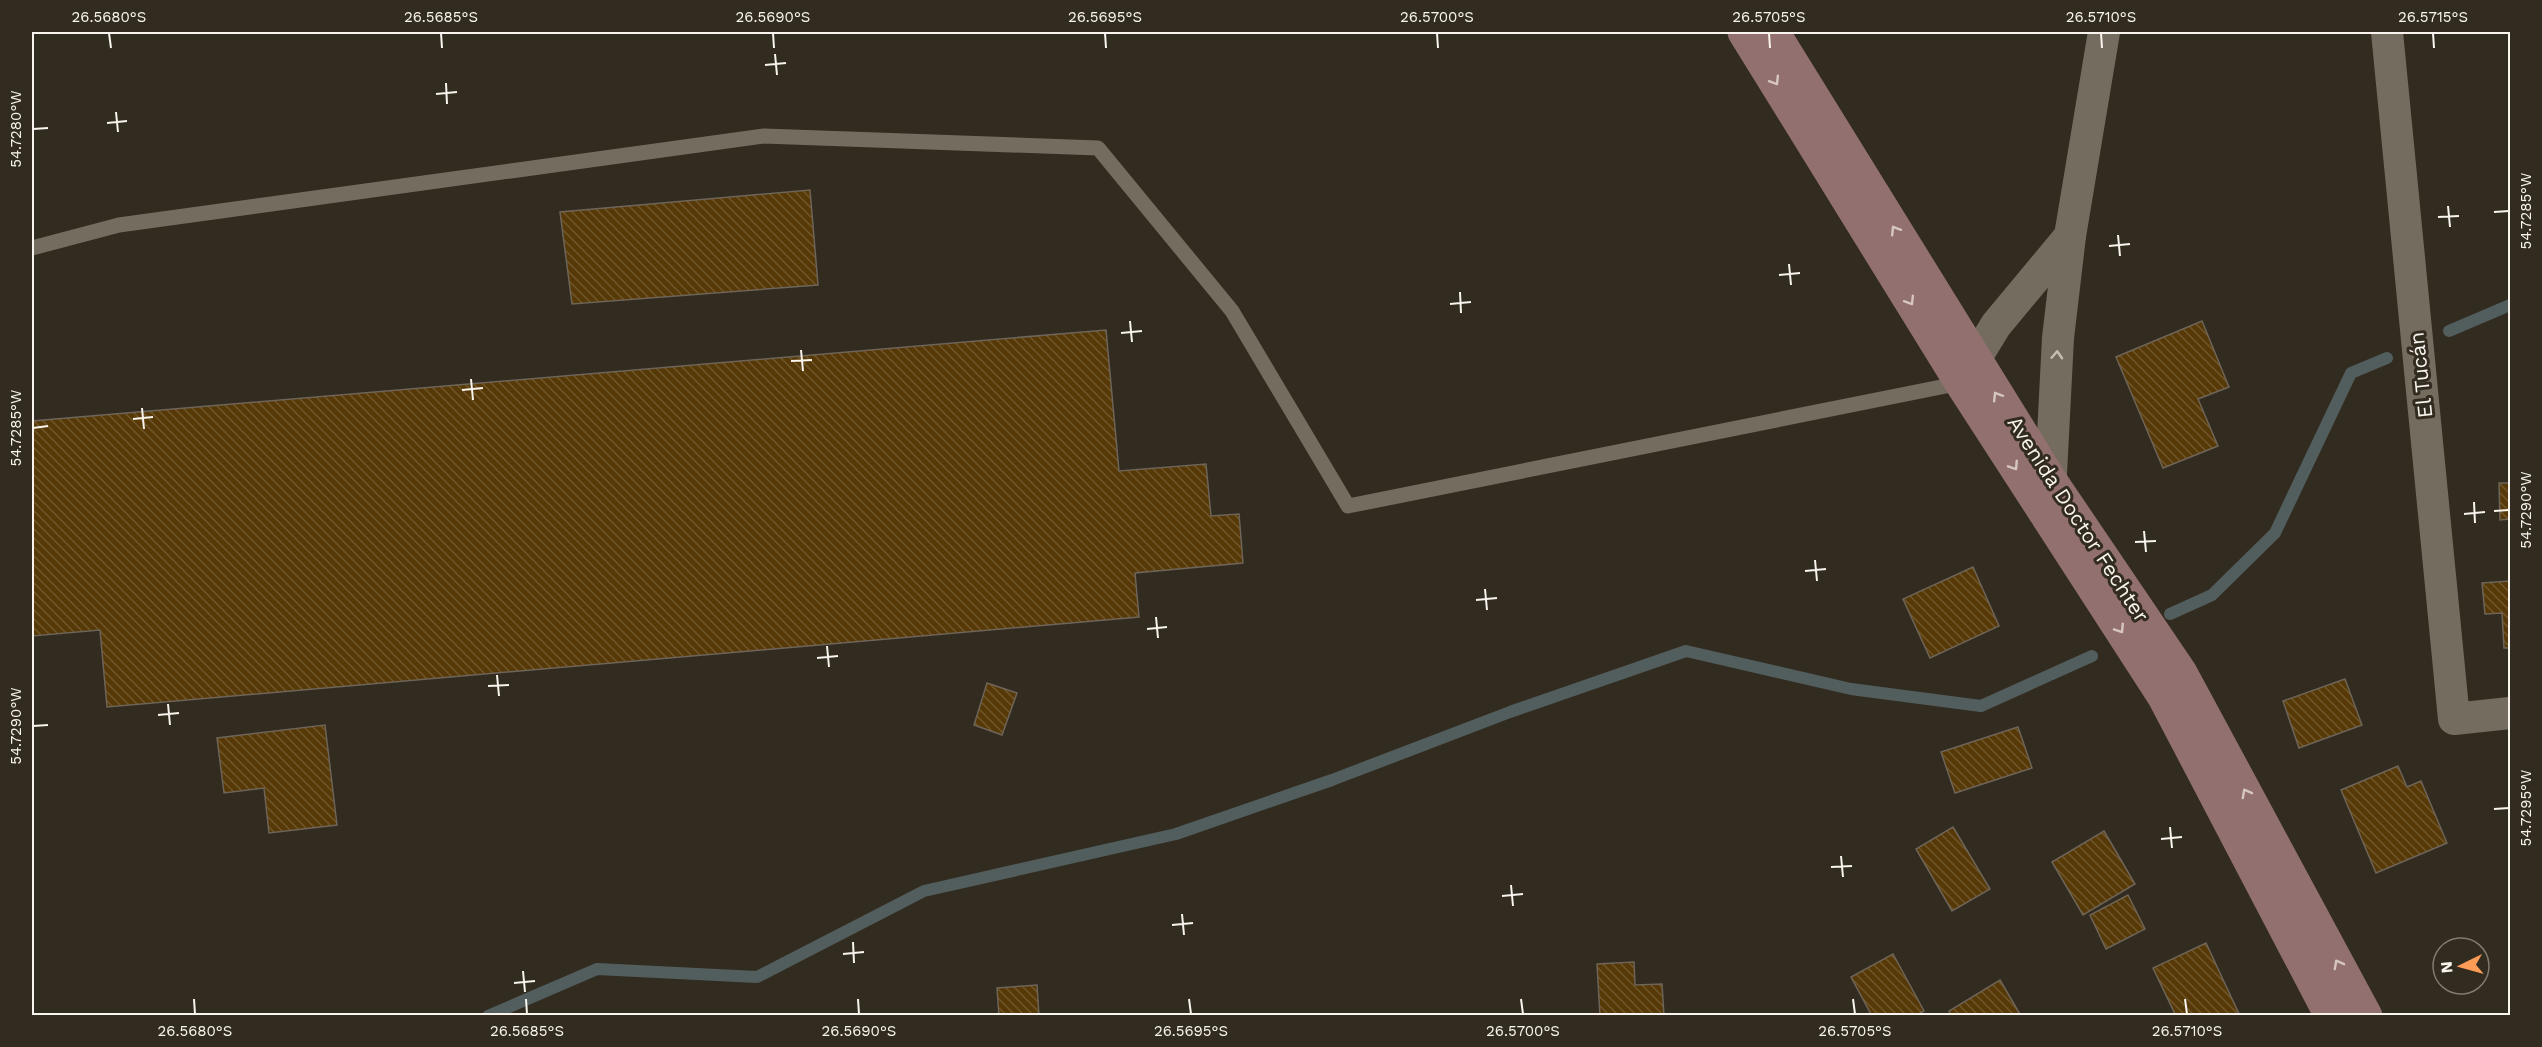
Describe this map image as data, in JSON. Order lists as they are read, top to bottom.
{
  "streets": {
    "main road": ["Avenida Doctor Fechter"],
    "street": ["El Tucán"]
  },
  "north": "left",
  "coordinates": [
    "26.5680°S",
    "26.5685°S",
    "26.5690°S",
    "26.5695°S",
    "26.5700°S",
    "26.5705°S",
    "26.5710°S",
    "26.5715°S",
    "54.7280°W",
    "54.7285°W",
    "54.7290°W",
    "54.7295°W"
  ]
}
